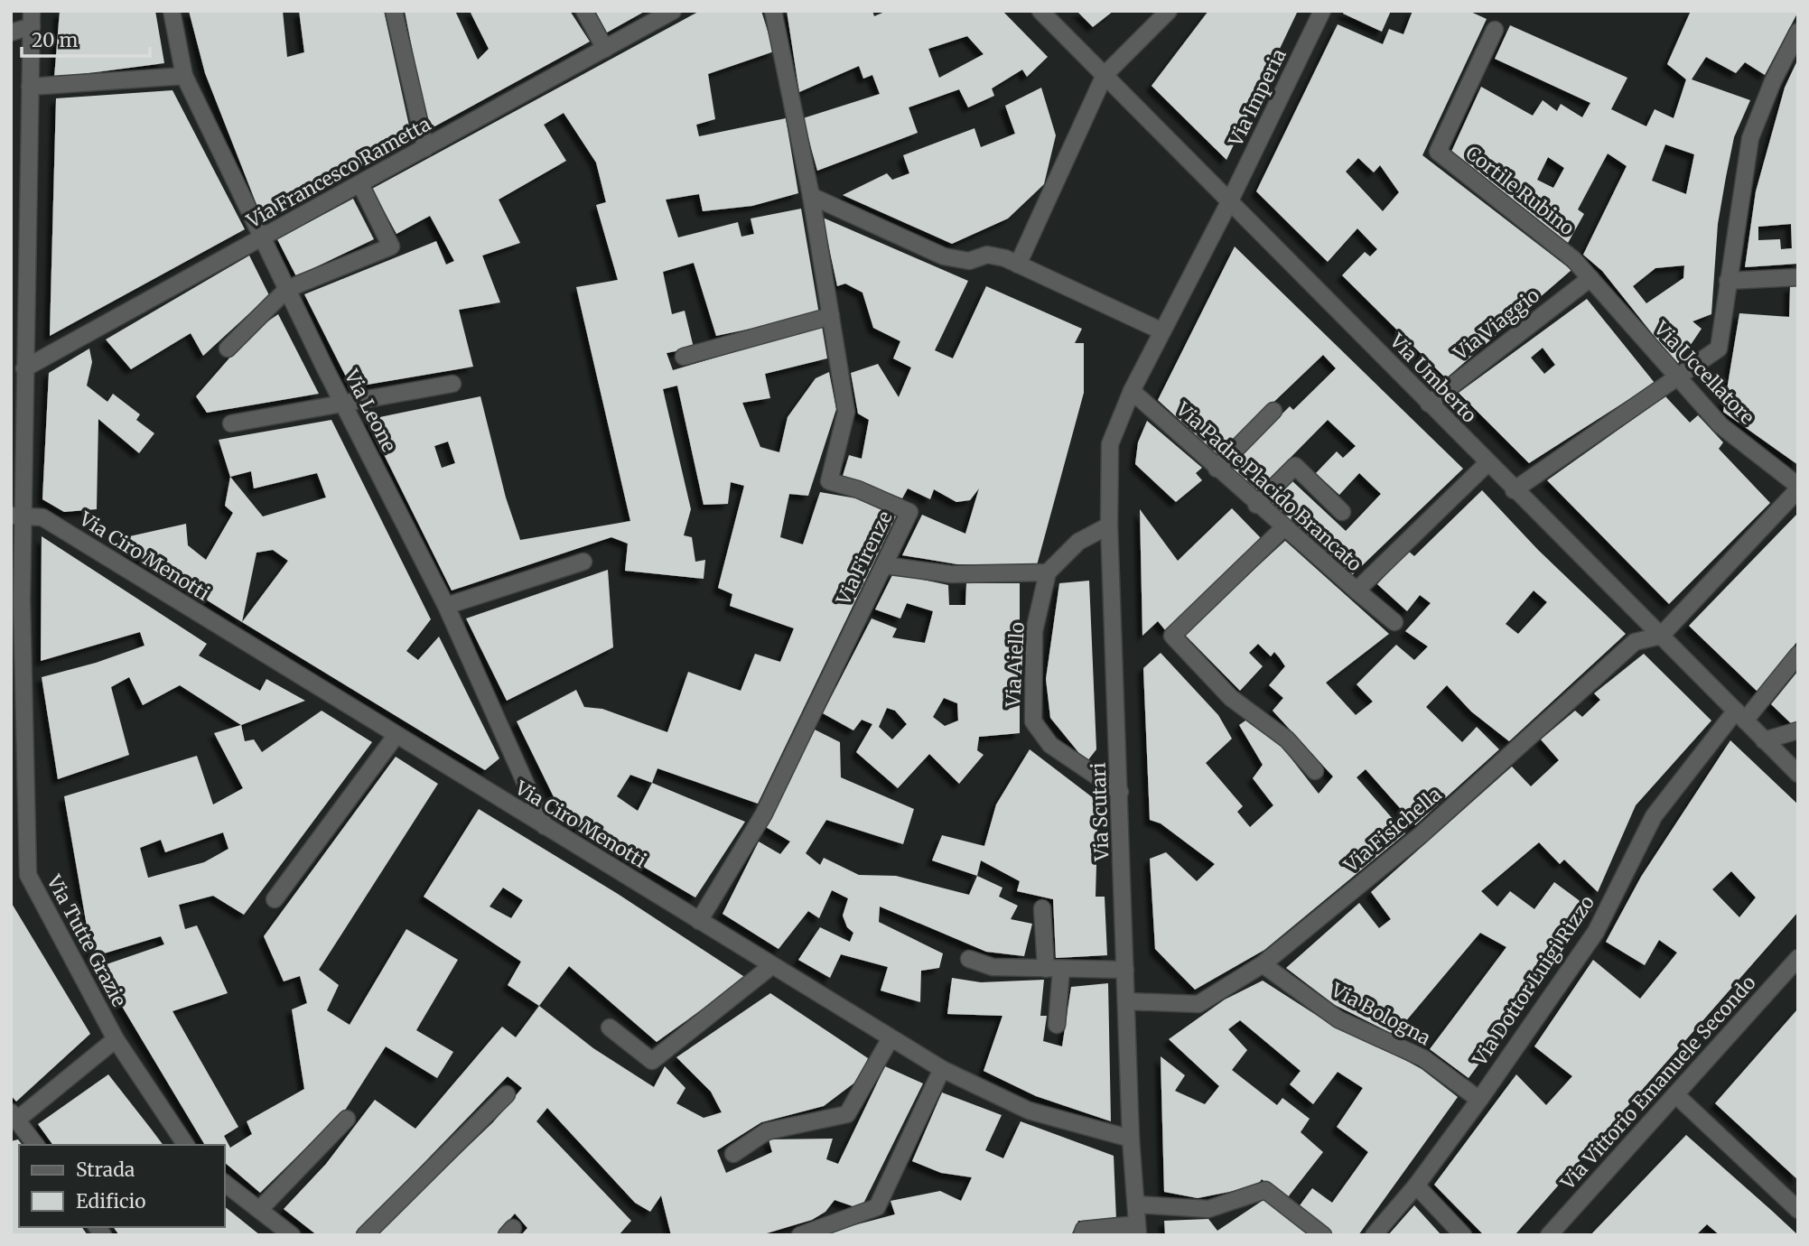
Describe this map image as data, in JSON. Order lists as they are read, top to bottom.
{
  "streets": {
    "street": [
      "Via Imperia",
      "Via Francesco Rametta",
      "Cortile Rubino",
      "Via Viaggio",
      "Via Uccellatore",
      "Via Umberto",
      "Via Leone",
      "Via Padre Placido Brancato",
      "Via Ciro Menotti",
      "Via Firenze",
      "Via Aiello",
      "Via Scutari",
      "Via Fisichella",
      "Via Tutte Grazie",
      "Via Dottor Luigi Rizzo",
      "Via Bologna",
      "Via Vittorio Emanuele Secondo"
    ]
  },
  "crossings": [
    ["Via Imperia", "Via Umberto"],
    ["Via Imperia", "Via Scutari"],
    ["Via Francesco Rametta", "Via Leone"],
    ["Via Francesco Rametta", "Via Tutte Grazie"],
    ["Cortile Rubino", "Via Viaggio"],
    ["Cortile Rubino", "Via Uccellatore"],
    ["Via Viaggio", "Via Uccellatore"],
    ["Via Viaggio", "Via Umberto"],
    ["Via Umberto", "Via Padre Placido Brancato"],
    ["Via Umberto", "Via Fisichella"],
    ["Via Umberto", "Via Dottor Luigi Rizzo"],
    ["Via Leone", "Via Ciro Menotti"],
    ["Via Padre Placido Brancato", "Via Scutari"],
    ["Via Ciro Menotti", "Via Firenze"],
    ["Via Ciro Menotti", "Via Scutari"],
    ["Via Ciro Menotti", "Via Tutte Grazie"],
    ["Via Aiello", "Via Scutari"],
    ["Via Scutari", "Via Fisichella"],
    ["Via Fisichella", "Via Bologna"],
    ["Via Dottor Luigi Rizzo", "Via Bologna"]
  ],
  "legend": ["Strada", "Edificio"],
  "scale_bar": "20 m"
}
